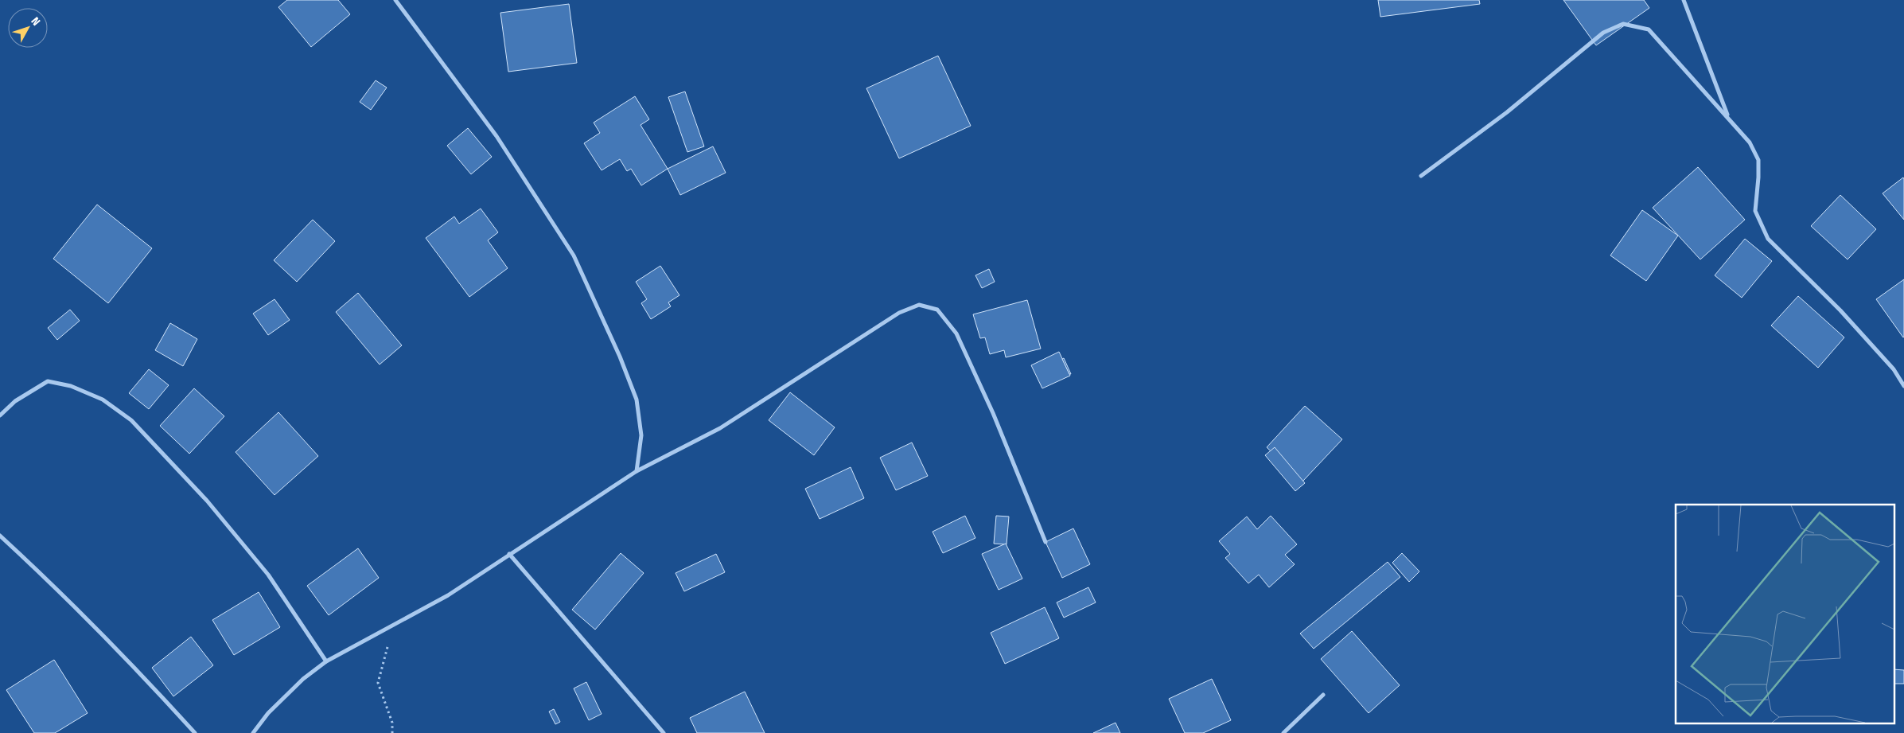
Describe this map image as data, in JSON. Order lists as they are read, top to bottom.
{
  "north": "top right"
}
